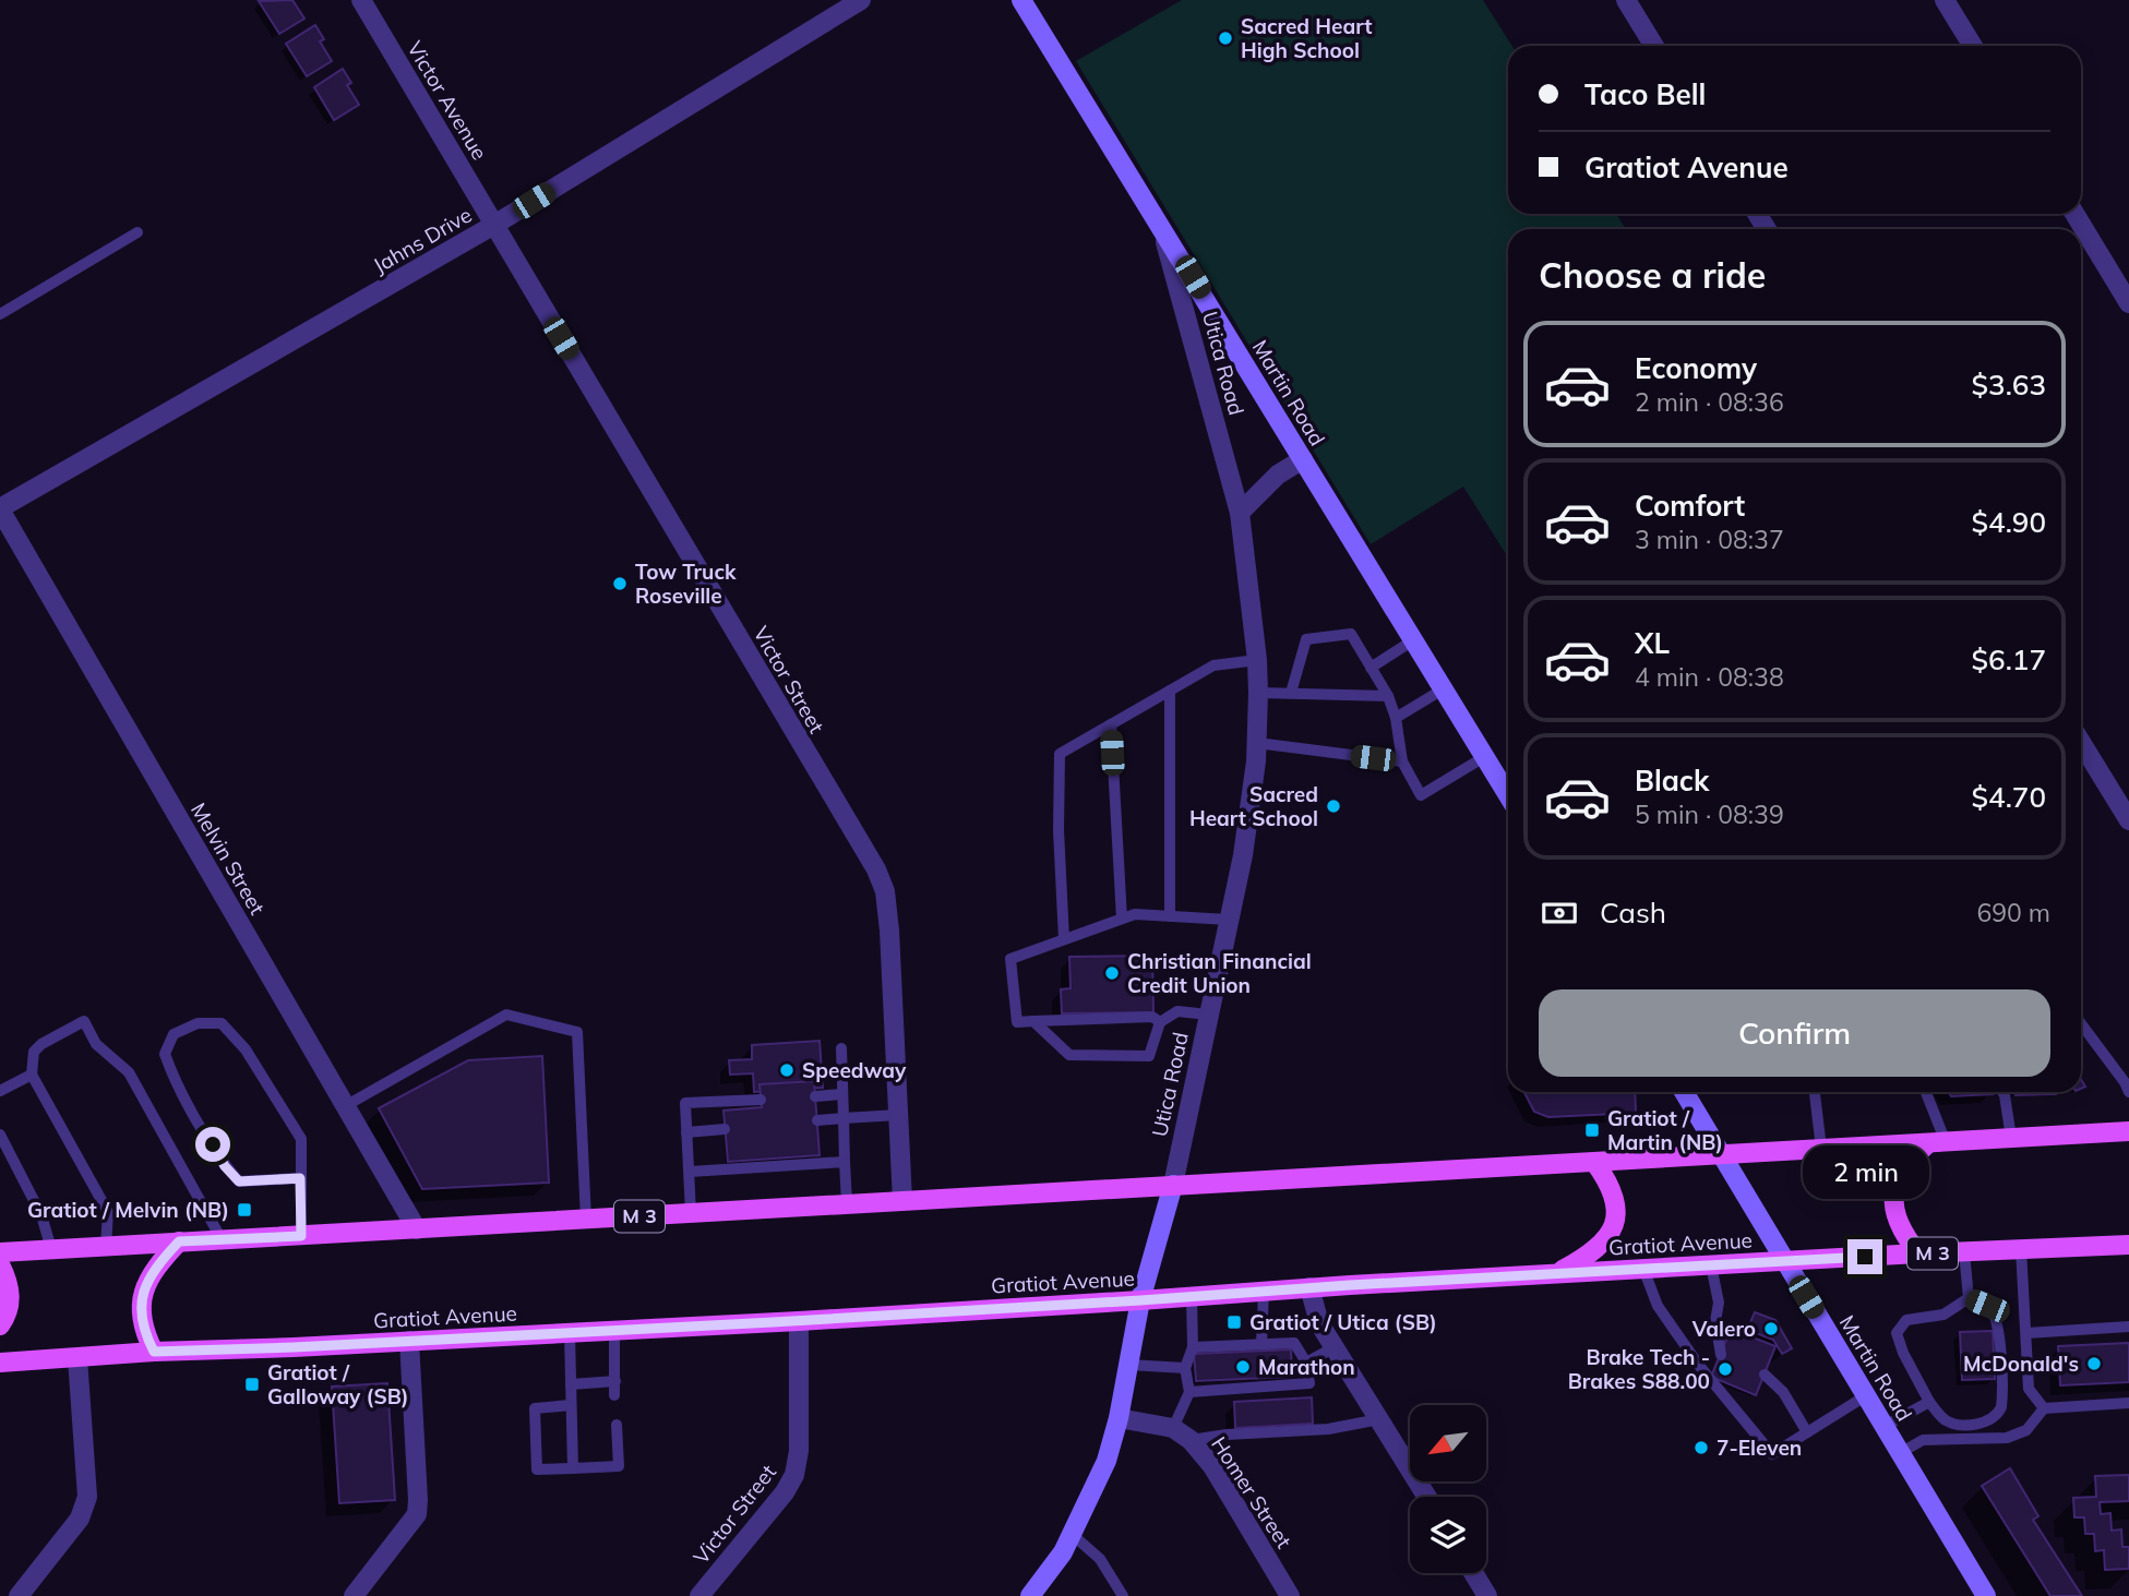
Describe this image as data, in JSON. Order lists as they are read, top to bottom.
{
  "streets": {
    "main road": ["M 3", "Gratiot Avenue"],
    "street": [
      "Victor Avenue",
      "Jahns Drive",
      "Utica Road",
      "Martin Road",
      "Victor Street",
      "Melvin Street",
      "Homer Street"
    ]
  },
  "crossings": [
    ["Victor Avenue", "Jahns Drive"],
    ["Victor Avenue", "Victor Street"],
    ["Jahns Drive", "Victor Street"],
    ["Jahns Drive", "Melvin Street"],
    ["Utica Road", "Martin Road"],
    ["Utica Road", "M 3"],
    ["Utica Road", "Gratiot Avenue"],
    ["Utica Road", "Homer Street"],
    ["Martin Road", "M 3"],
    ["Martin Road", "Gratiot Avenue"],
    ["Victor Street", "M 3"],
    ["Victor Street", "Gratiot Avenue"],
    ["Melvin Street", "M 3"]
  ],
  "places": {
    "other": [
      "Sacred Heart High School",
      "Tow Truck Roseville",
      "Sacred Heart School",
      "Christian Financial Credit Union",
      "Speedway",
      "Valero",
      "McDonald's",
      "Marathon",
      "Brake Tech - Brakes S88.00",
      "7-Eleven"
    ],
    "transit": [
      "Gratiot / Martin (NB)",
      "Gratiot / Melvin (NB)",
      "Gratiot / Utica (SB)",
      "Gratiot / Galloway (SB)"
    ]
  },
  "north": "bottom left",
  "page": {
    "banner": ["Taco Bell", "Gratiot Avenue"],
    "heading": "Choose a ride",
    "list": [
      {
        "name": "Economy",
        "note": "2 min · 08:36",
        "value": "$3.63"
      },
      {
        "name": "Comfort",
        "note": "3 min · 08:37",
        "value": "$4.90"
      },
      {
        "name": "XL",
        "note": "4 min · 08:38",
        "value": "$6.17"
      },
      {
        "name": "Black",
        "note": "5 min · 08:39",
        "value": "$4.70"
      }
    ],
    "pay": ["Cash", "690 m"],
    "buttons": "Confirm",
    "bubble": "2 min"
  }
}
